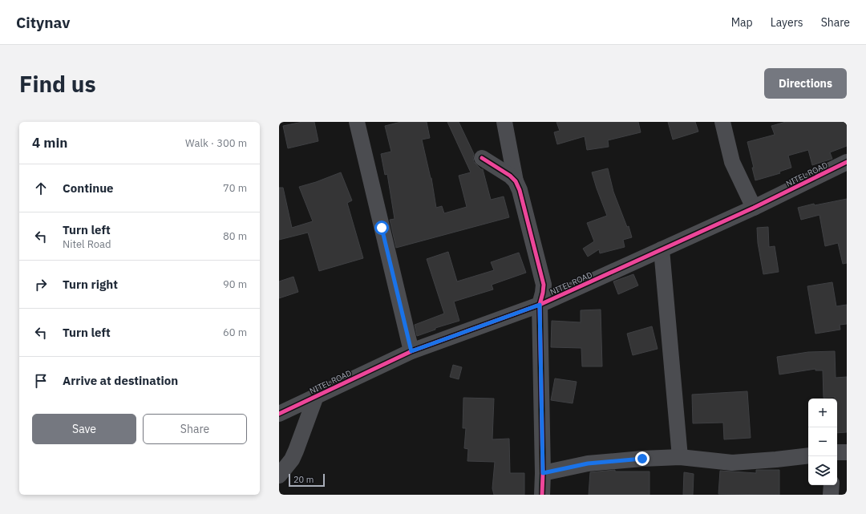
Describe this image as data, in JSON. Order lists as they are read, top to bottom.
{
  "streets": {
    "street": ["NITEL ROAD"]
  },
  "scale_bar": "20 m",
  "page": {
    "header": "Citynav",
    "nav": ["Map", "Layers", "Share"],
    "buttons": [
      "Directions",
      ["Save", "Share"]
    ],
    "title": "Find us",
    "heading": ["4 min", "Walk · 300 m"],
    "list": [
      ["Continue", "70 m"],
      ["Turn left", "Nitel Road", "80 m"],
      ["Turn right", "90 m"],
      ["Turn left", "60 m"],
      "Arrive at destination"
    ],
    "map_buttons": ["+", "−"],
    "scale": "20 m"
  }
}
